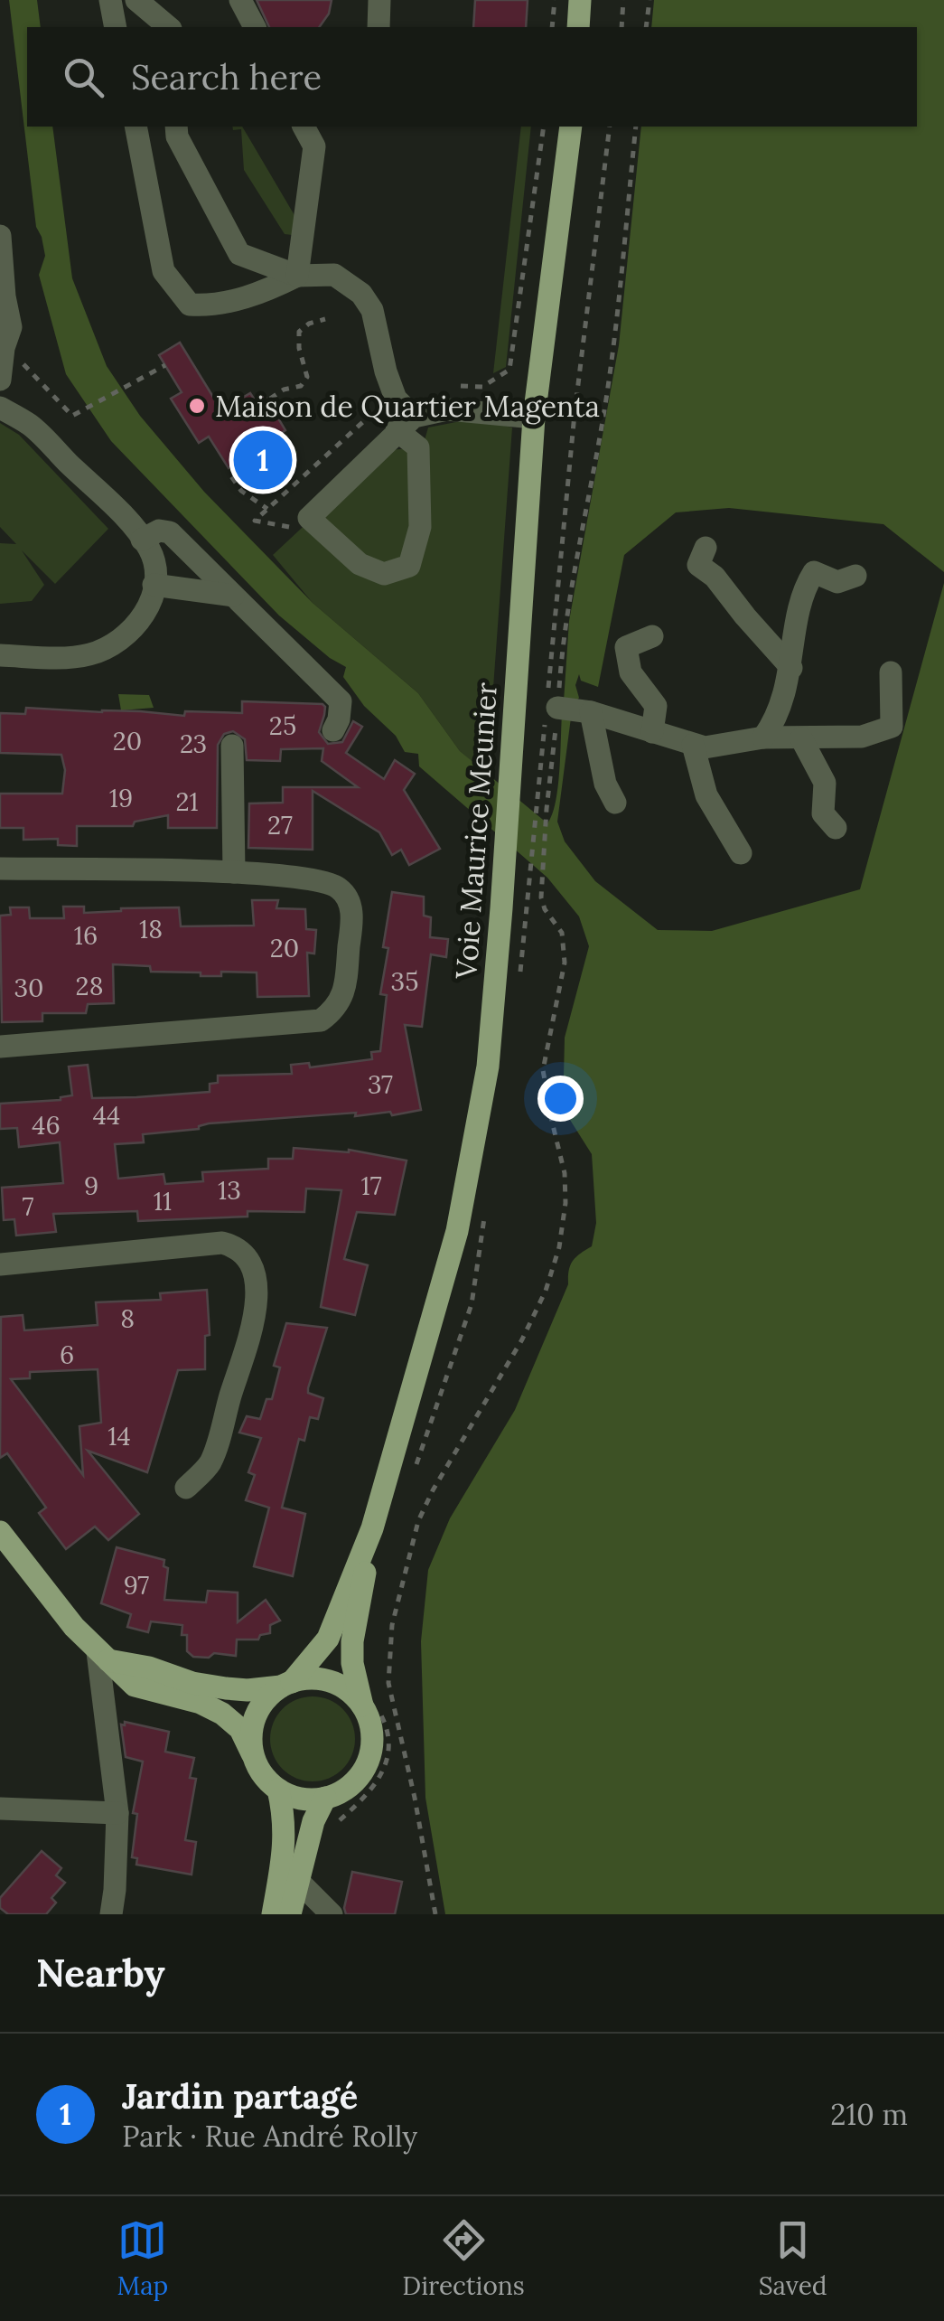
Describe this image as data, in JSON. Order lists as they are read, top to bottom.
{
  "streets": {
    "main road": ["Voie Maurice Meunier"]
  },
  "places": ["Maison de Quartier Magenta"],
  "house_numbers": [
    "25",
    "20",
    "23",
    "19",
    "21",
    "27",
    "18",
    "16",
    "20",
    "35",
    "28",
    "30",
    "37",
    "44",
    "46",
    "9",
    "17",
    "13",
    "11",
    "7",
    "8",
    "6",
    "14",
    "97"
  ],
  "page": {
    "search": "Search here",
    "pins": "1",
    "heading": "Nearby",
    "list": [
      {
        "mark": "1",
        "name": "Jardin partagé",
        "note": "Park · Rue André Rolly",
        "value": "210 m"
      }
    ],
    "nav": ["Map", "Directions", "Saved"]
  }
}
